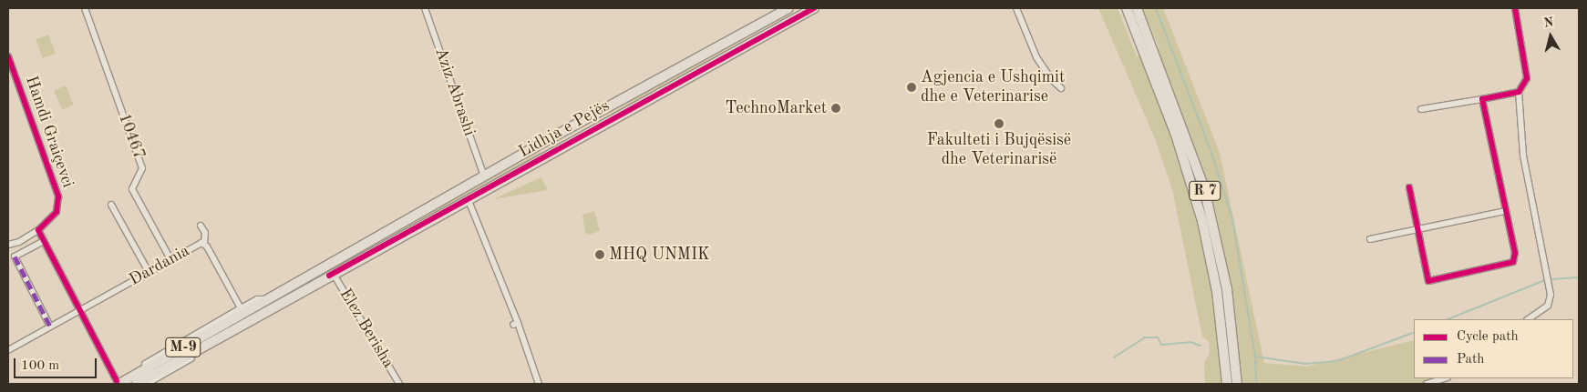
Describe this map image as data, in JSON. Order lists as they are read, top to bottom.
{
  "streets": {
    "highway": ["Lidhja e Pejës", "R 7", "M-9"],
    "street": [
      "Aziz Abrashi",
      "Hamdi Graiçevci",
      "10467",
      "Dardania",
      "Elez Berisha"
    ]
  },
  "crossings": [
    ["Aziz Abrashi", "Lidhja e Pejës"],
    ["Lidhja e Pejës", "Dardania"],
    ["Lidhja e Pejës", "Elez Berisha"],
    ["Lidhja e Pejës", "M-9"],
    ["10467", "Dardania"],
    ["Dardania", "M-9"]
  ],
  "places": [
    "Agjencia e Ushqimit dhe e Veterinarise",
    "TechnoMarket",
    "Fakulteti i Bujqësisë dhe Veterinarisë",
    "MHQ UNMIK"
  ],
  "legend": ["Cycle path", "Path"],
  "scale_bar": "100 m",
  "north": "top"
}
